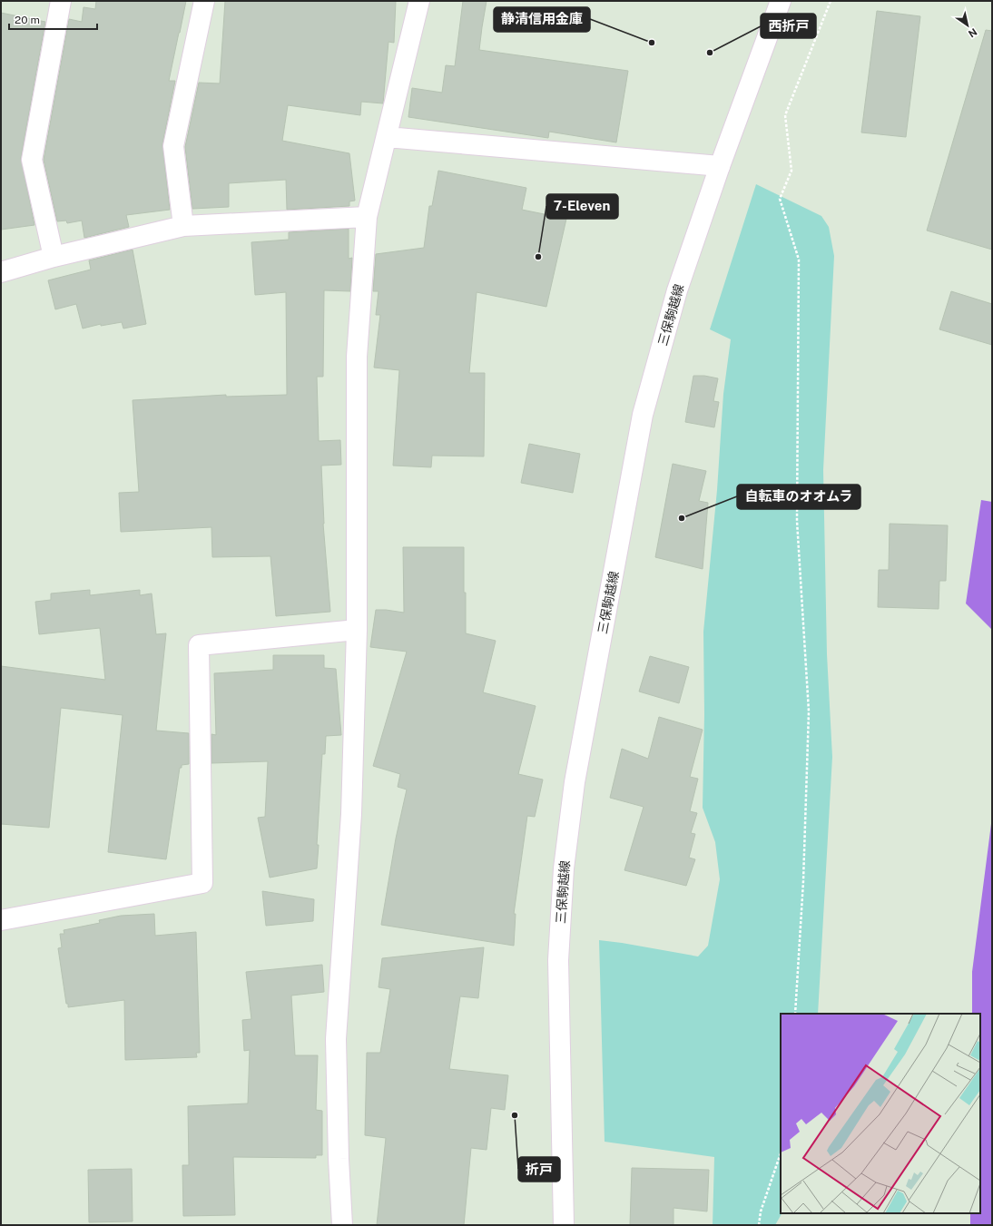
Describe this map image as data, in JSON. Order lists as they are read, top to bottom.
{
  "streets": {
    "street": ["三保駒越線"]
  },
  "places": [
    "静清信用金庫",
    "西折戸",
    "7-Eleven",
    "自転車のオオムラ",
    "折戸"
  ],
  "scale_bar": "20 m",
  "north": "bottom right"
}
